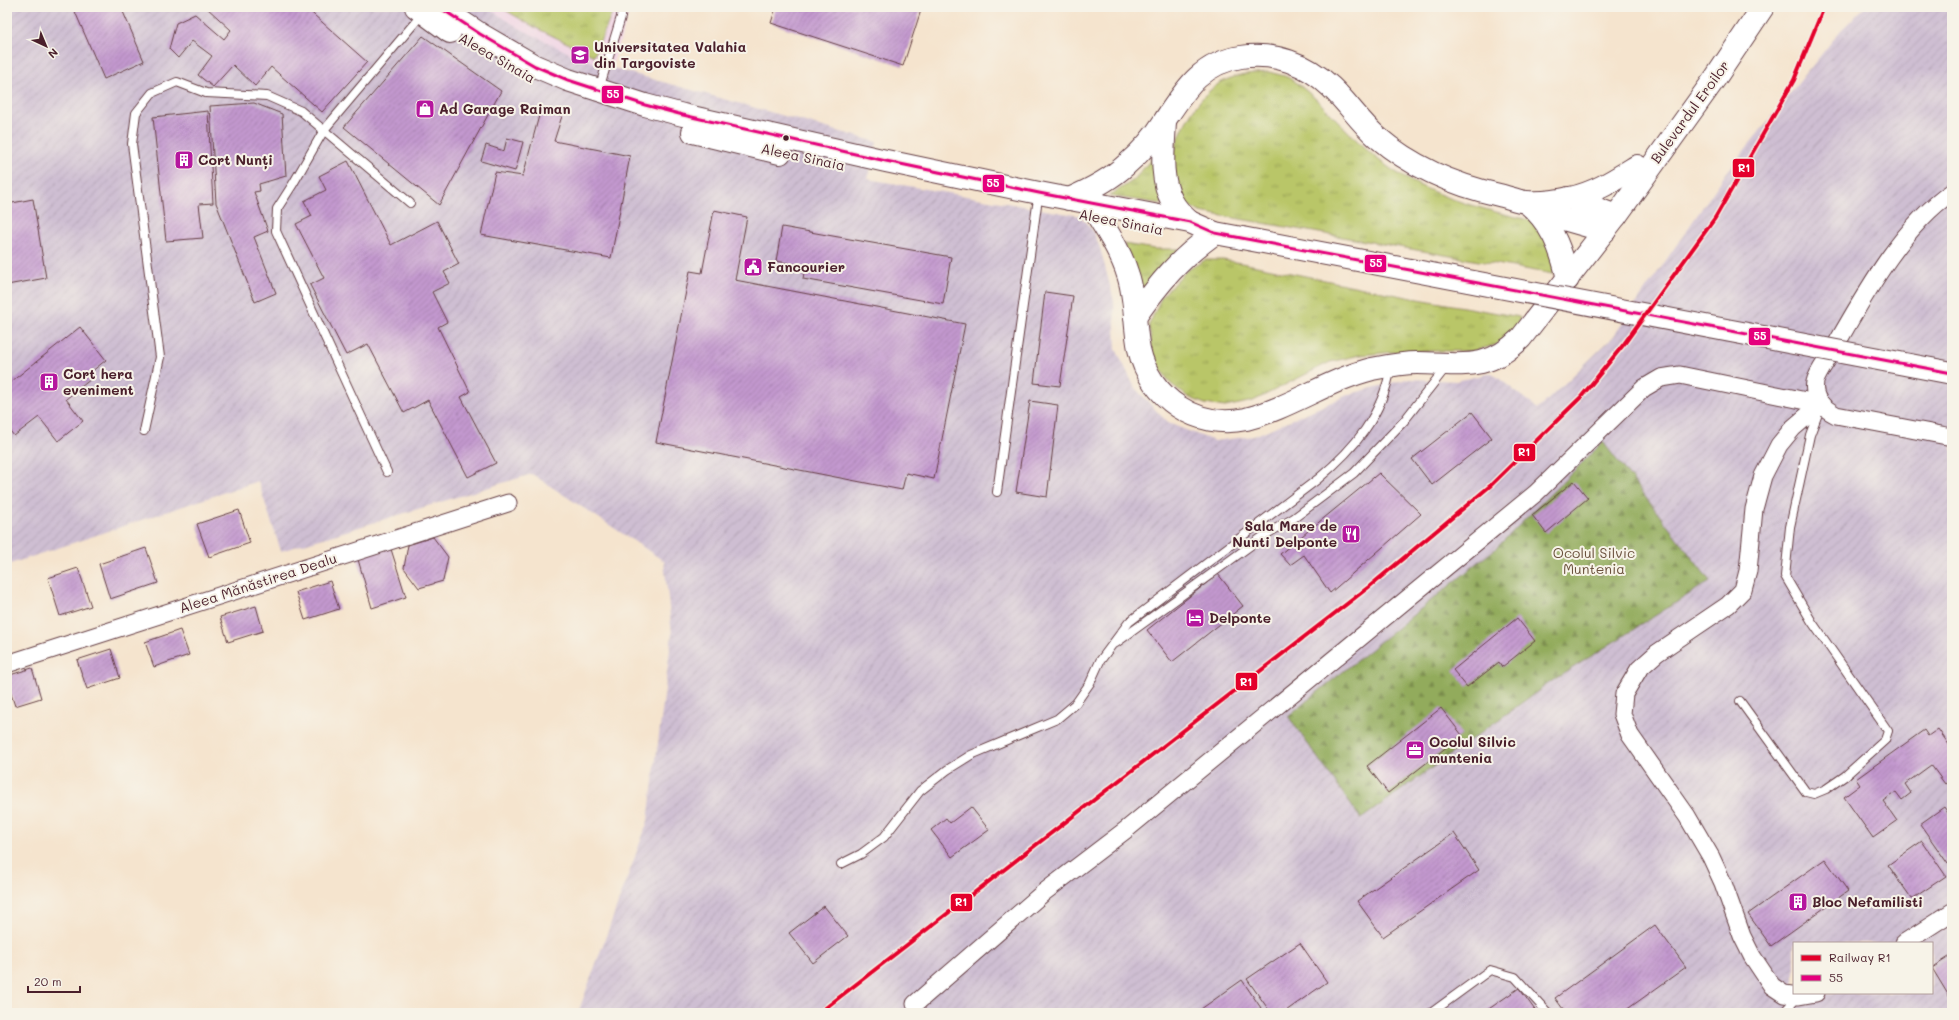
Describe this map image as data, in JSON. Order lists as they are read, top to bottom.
{
  "streets": {
    "main road": ["Aleea Sinaia", "Bulevardul Eroilor"],
    "street": ["Aleea Mănăstirea Dealu"]
  },
  "crossings": [
    ["Aleea Sinaia", "Bulevardul Eroilor"]
  ],
  "parks": ["Ocolul Silvic Muntenia"],
  "places": {
    "school or university": ["Universitatea Valahia din Targoviste"],
    "shop": ["Ad Garage Raiman"],
    "building": ["Cort Nunți", "Cort hera eveniment", "Bloc Nefamilisti"],
    "public building": ["Fancourier"],
    "restaurant": ["Sala Mare de Nunti Delponte"],
    "hotel": ["Delponte"],
    "office": ["Ocolul Silvic muntenia"]
  },
  "lines": ["rail line R1", "transit line 55"],
  "legend": ["Railway R1", "55"],
  "scale_bar": "20 m",
  "north": "bottom right"
}
